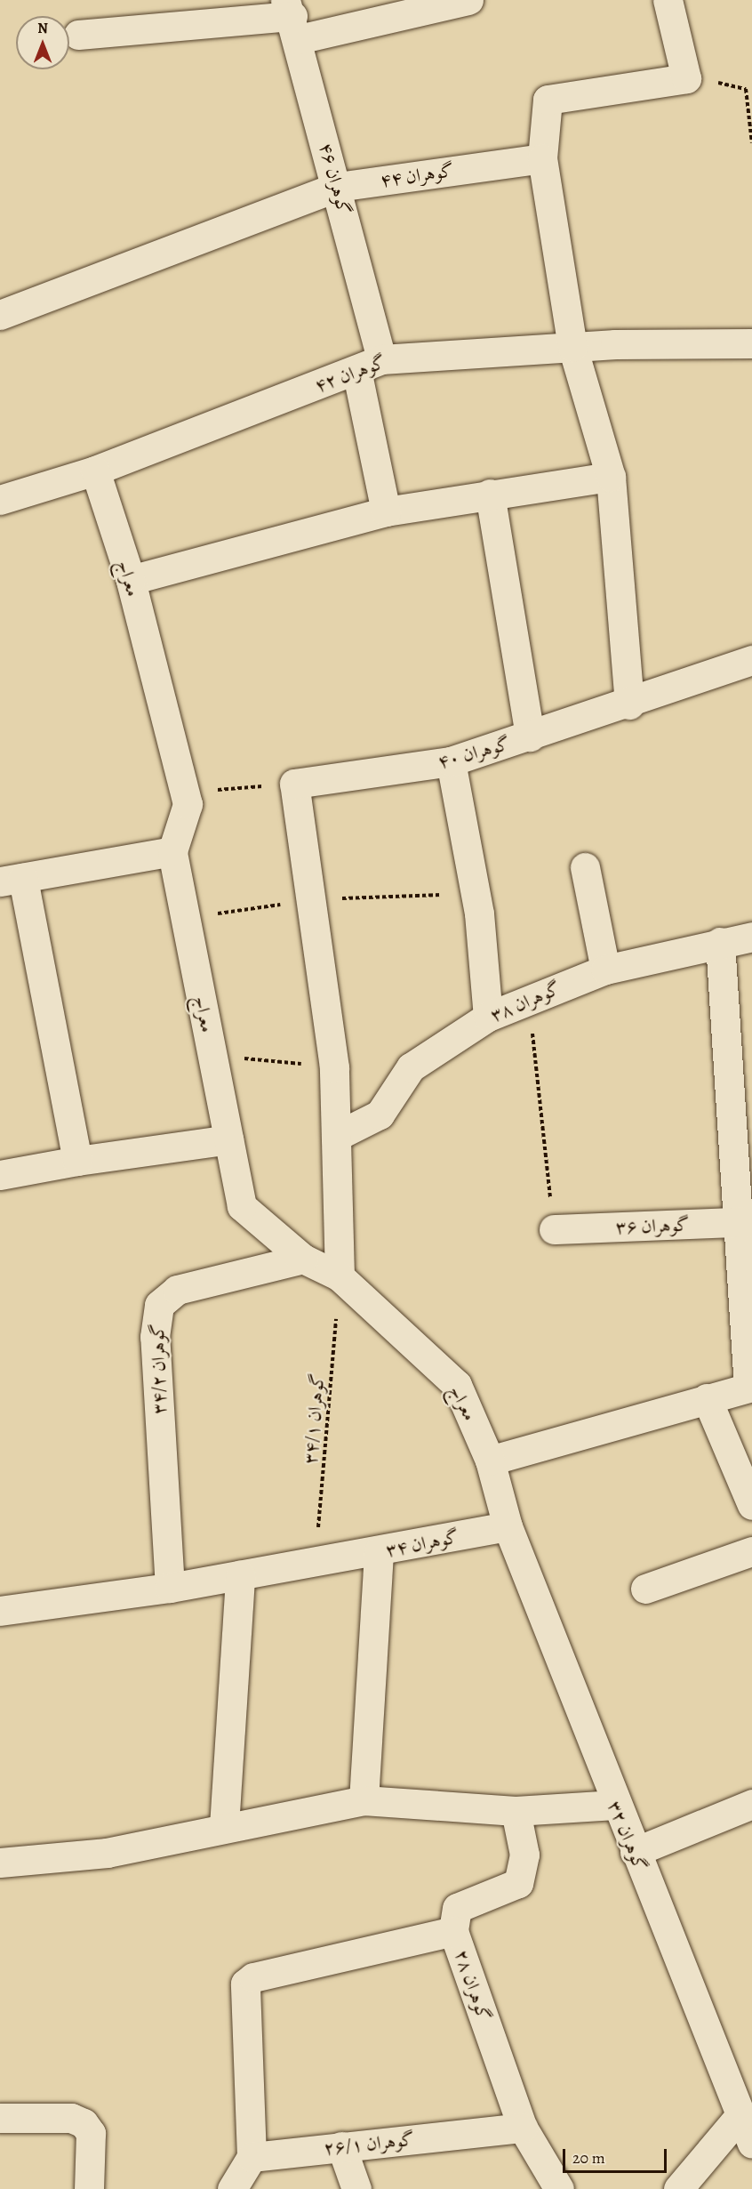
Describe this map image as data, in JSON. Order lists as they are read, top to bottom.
{
  "streets": {
    "street": [
      "گوهران ۴۴",
      "گوهران ۴۶",
      "گوهران ۴۲",
      "معراج",
      "گوهران ۴۰",
      "گوهران ۳۸",
      "گوهران ۳۶",
      "گوهران ۳۴/۲",
      "گوهران ۳۴",
      "گوهران ۳۲",
      "گوهران ۲۸",
      "گوهران ۲۶/۱"
    ],
    "path": ["گوهران ۳۴/۱"]
  },
  "crossings": [
    ["گوهران ۴۴", "گوهران ۴۶"],
    ["گوهران ۴۶", "گوهران ۴۲"],
    ["گوهران ۴۲", "معراج"],
    ["معراج", "گوهران ۳۴/۲"],
    ["معراج", "گوهران ۳۴/۱"],
    ["گوهران ۳۴/۲", "گوهران ۳۴"],
    ["گوهران ۳۴/۱", "گوهران ۳۴"],
    ["گوهران ۳۴", "گوهران ۳۲"],
    ["گوهران ۲۸", "گوهران ۲۶/۱"]
  ],
  "scale_bar": "20 m",
  "north": "top"
}
